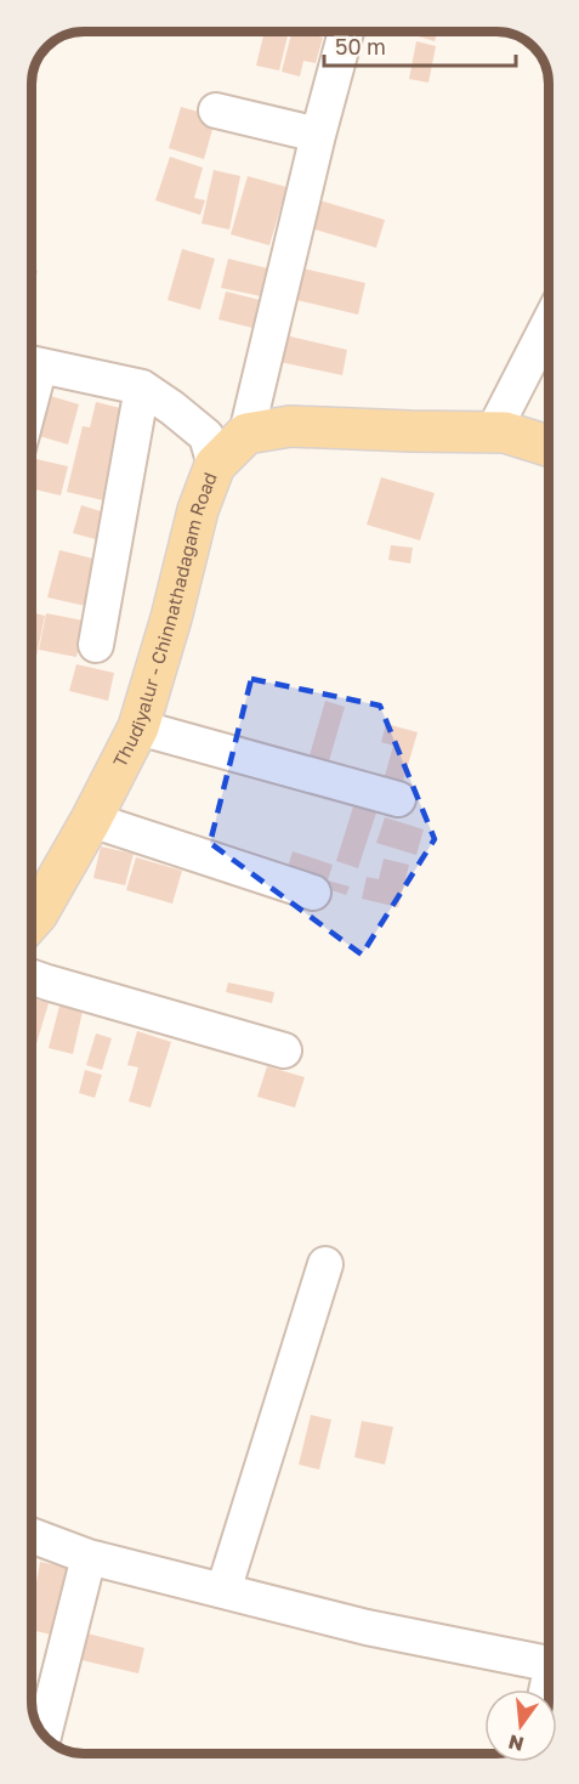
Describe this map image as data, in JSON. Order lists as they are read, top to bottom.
{
  "streets": {
    "main road": ["Thudiyalur - Chinnathadagam Road"]
  },
  "scale_bar": "50 m",
  "north": "bottom"
}
